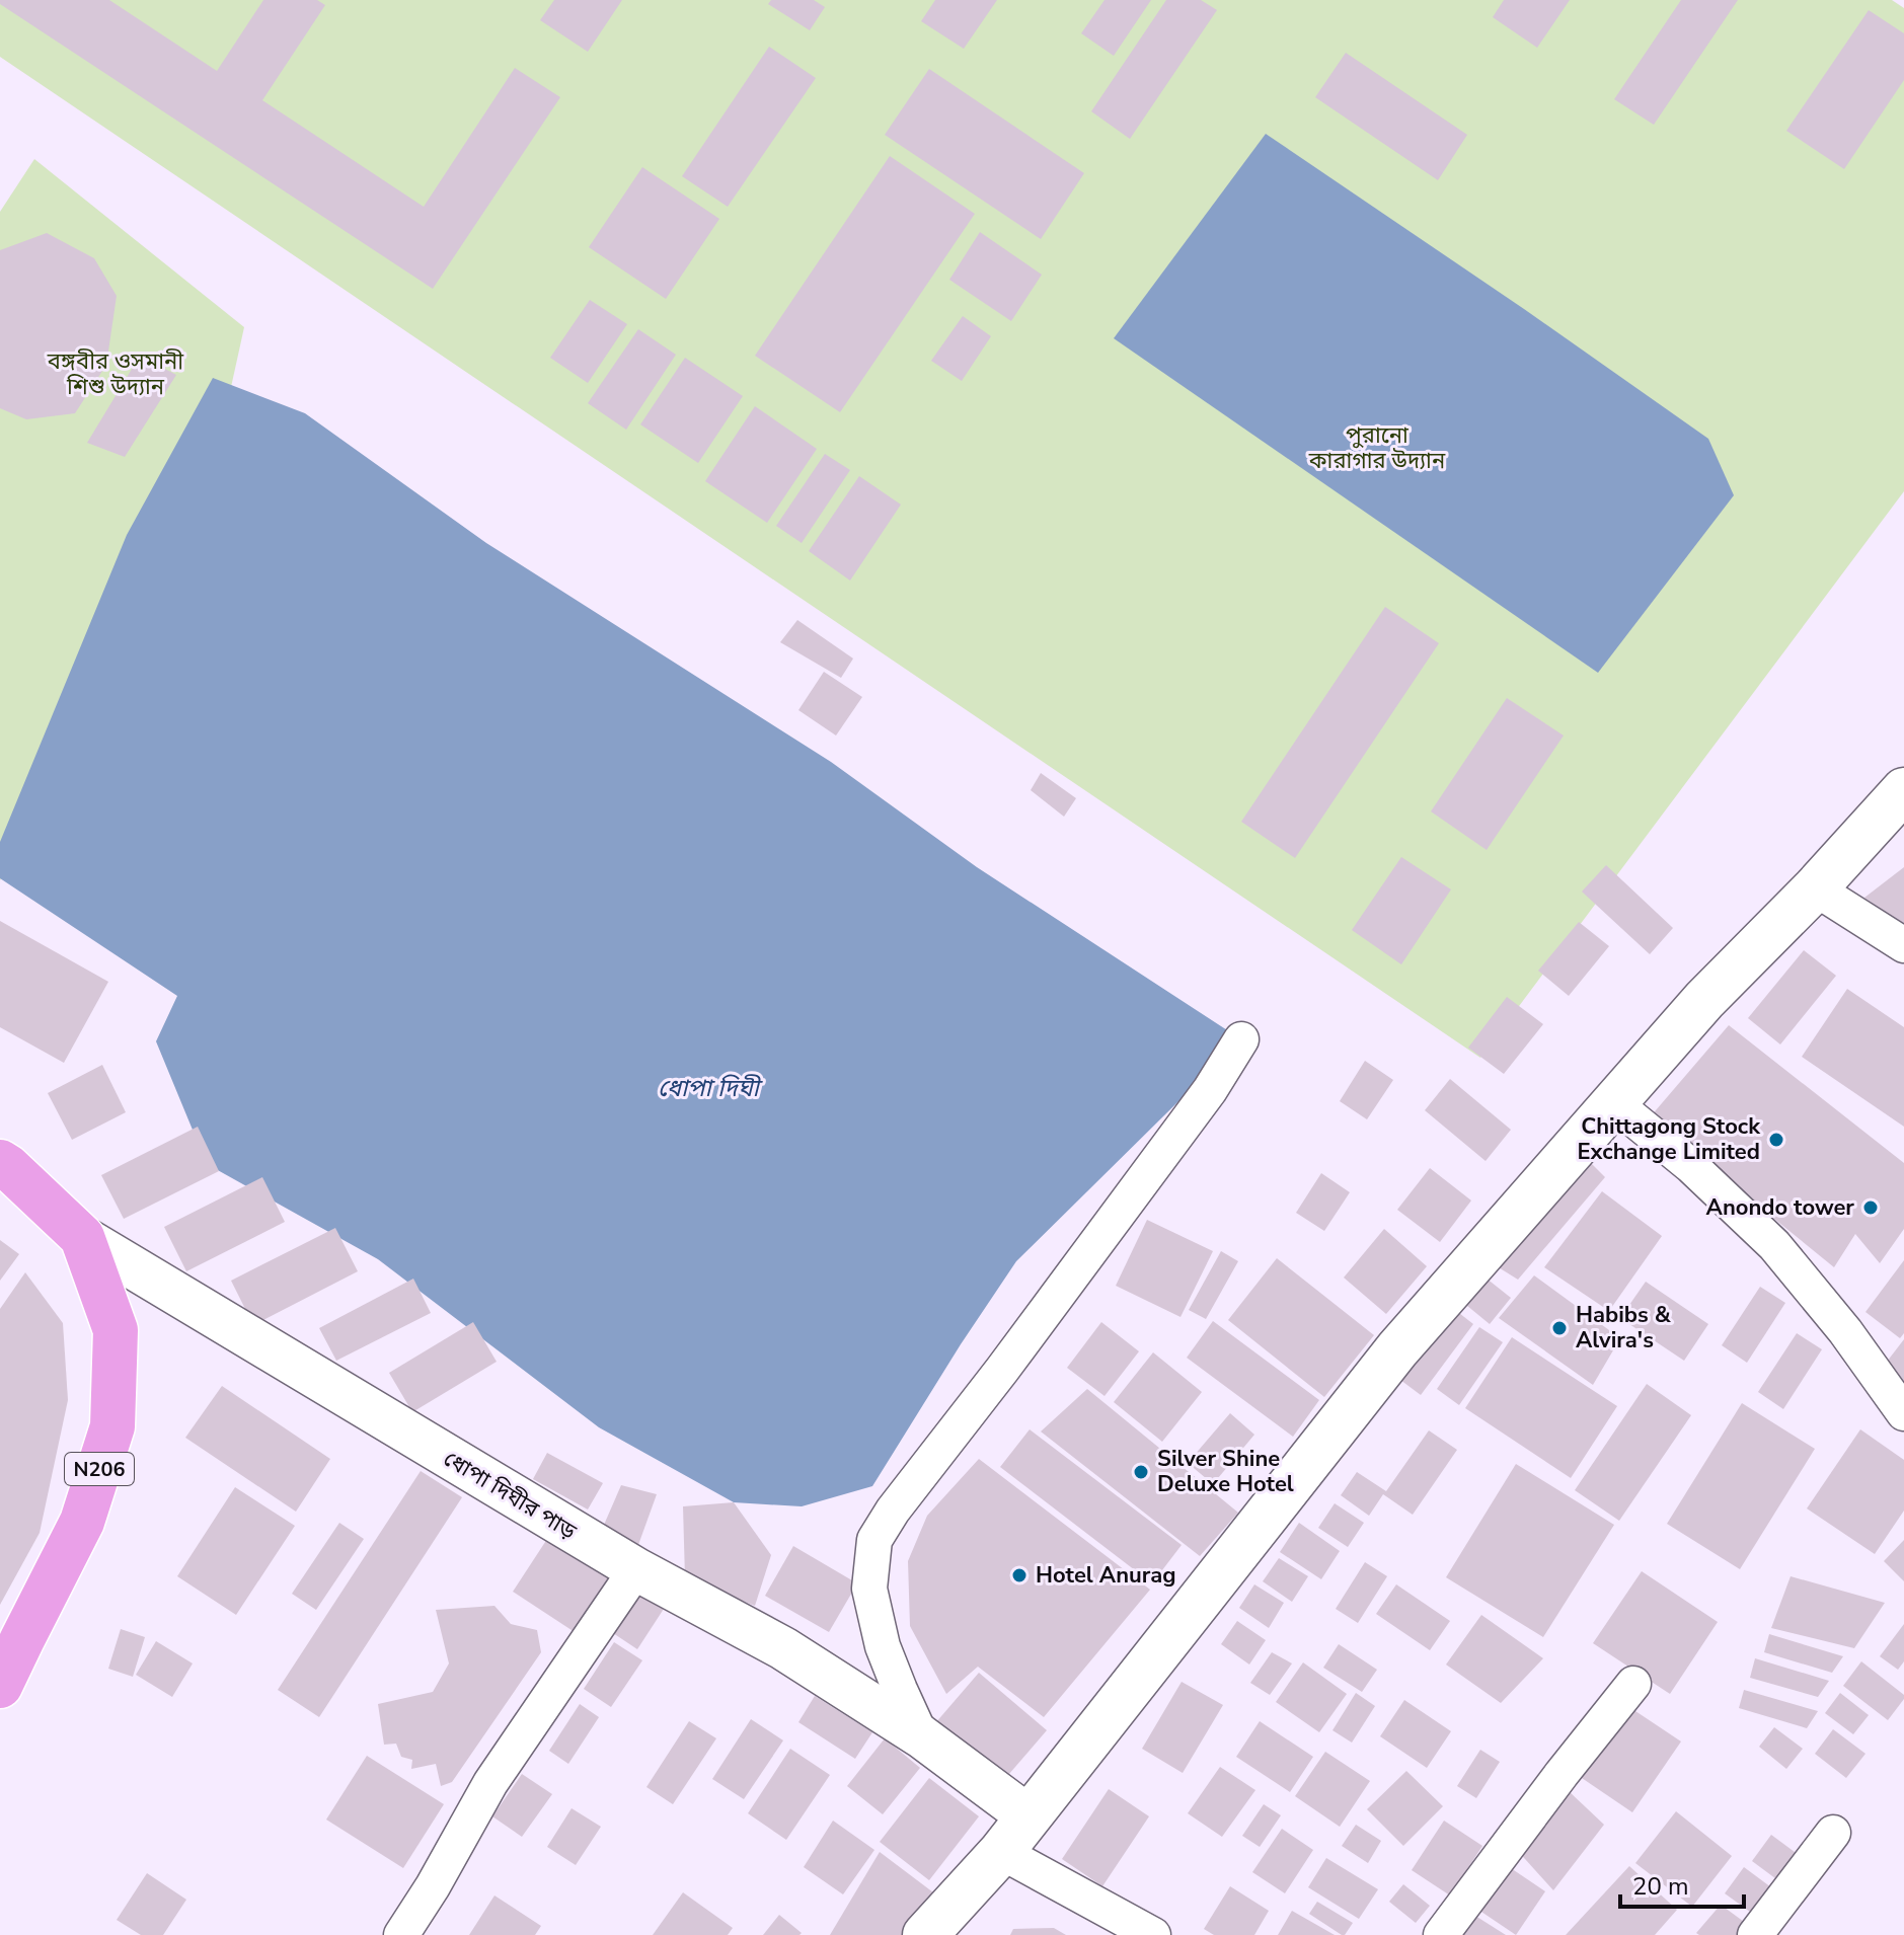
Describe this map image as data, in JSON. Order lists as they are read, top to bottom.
{
  "streets": {
    "highway": ["N206", "ধোপা দিঘীর পাড়"]
  },
  "crossings": [
    ["N206", "ধোপা দিঘীর পাড়"]
  ],
  "water": ["ধোপা দিঘী"],
  "parks": ["বঙ্গবীর ওসমানী শিশু উদ্যান", "পুরানো কারাগার উদ্যান"],
  "places": [
    "Chittagong Stock Exchange Limited",
    "Anondo tower",
    "Habibs & Alvira's",
    "Silver Shine Deluxe Hotel",
    "Hotel Anurag"
  ],
  "scale_bar": "20 m"
}
